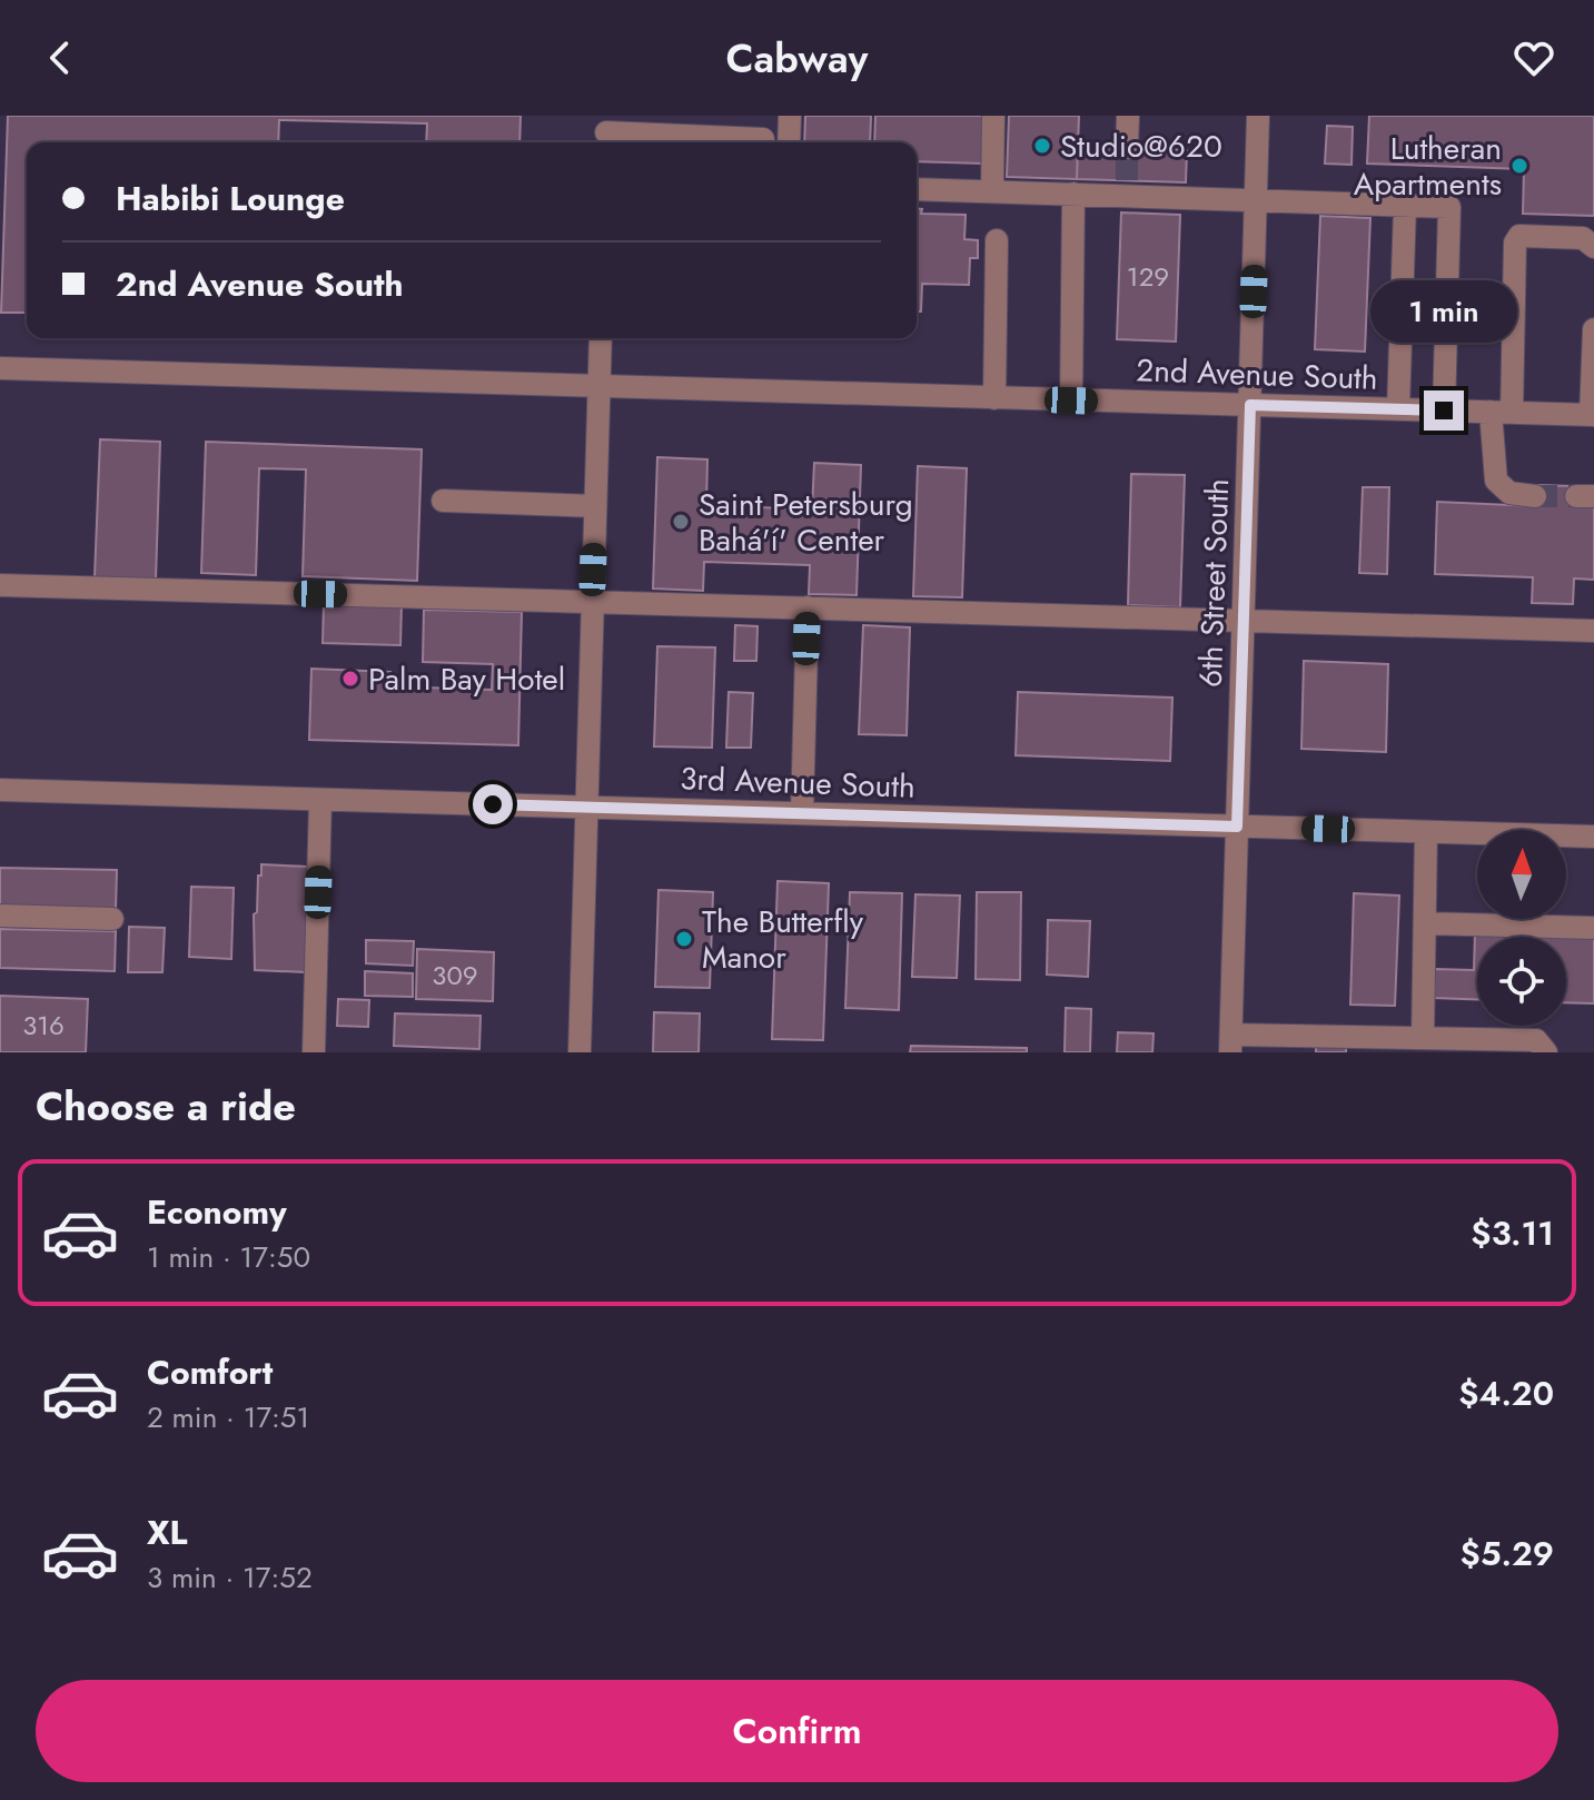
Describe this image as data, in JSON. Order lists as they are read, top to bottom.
{
  "streets": {
    "street": ["2nd Avenue South", "6th Street South", "3rd Avenue South"]
  },
  "crossings": [
    ["2nd Avenue South", "6th Street South"],
    ["6th Street South", "3rd Avenue South"]
  ],
  "places": [
    "Studio@620",
    "Lutheran Apartments",
    "Saint Petersburg Bahá'í' Center",
    "Palm Bay Hotel",
    "The Butterfly Manor"
  ],
  "house_numbers": ["129", "309", "316"],
  "north": "top",
  "page": {
    "header": "Cabway",
    "banner": ["Habibi Lounge", "2nd Avenue South"],
    "bubble": "1 min",
    "heading": "Choose a ride",
    "list": [
      {
        "name": "Economy",
        "note": "1 min · 17:50",
        "value": "$3.11"
      },
      {
        "name": "Comfort",
        "note": "2 min · 17:51",
        "value": "$4.20"
      },
      {
        "name": "XL",
        "note": "3 min · 17:52",
        "value": "$5.29"
      }
    ],
    "buttons": "Confirm"
  }
}
